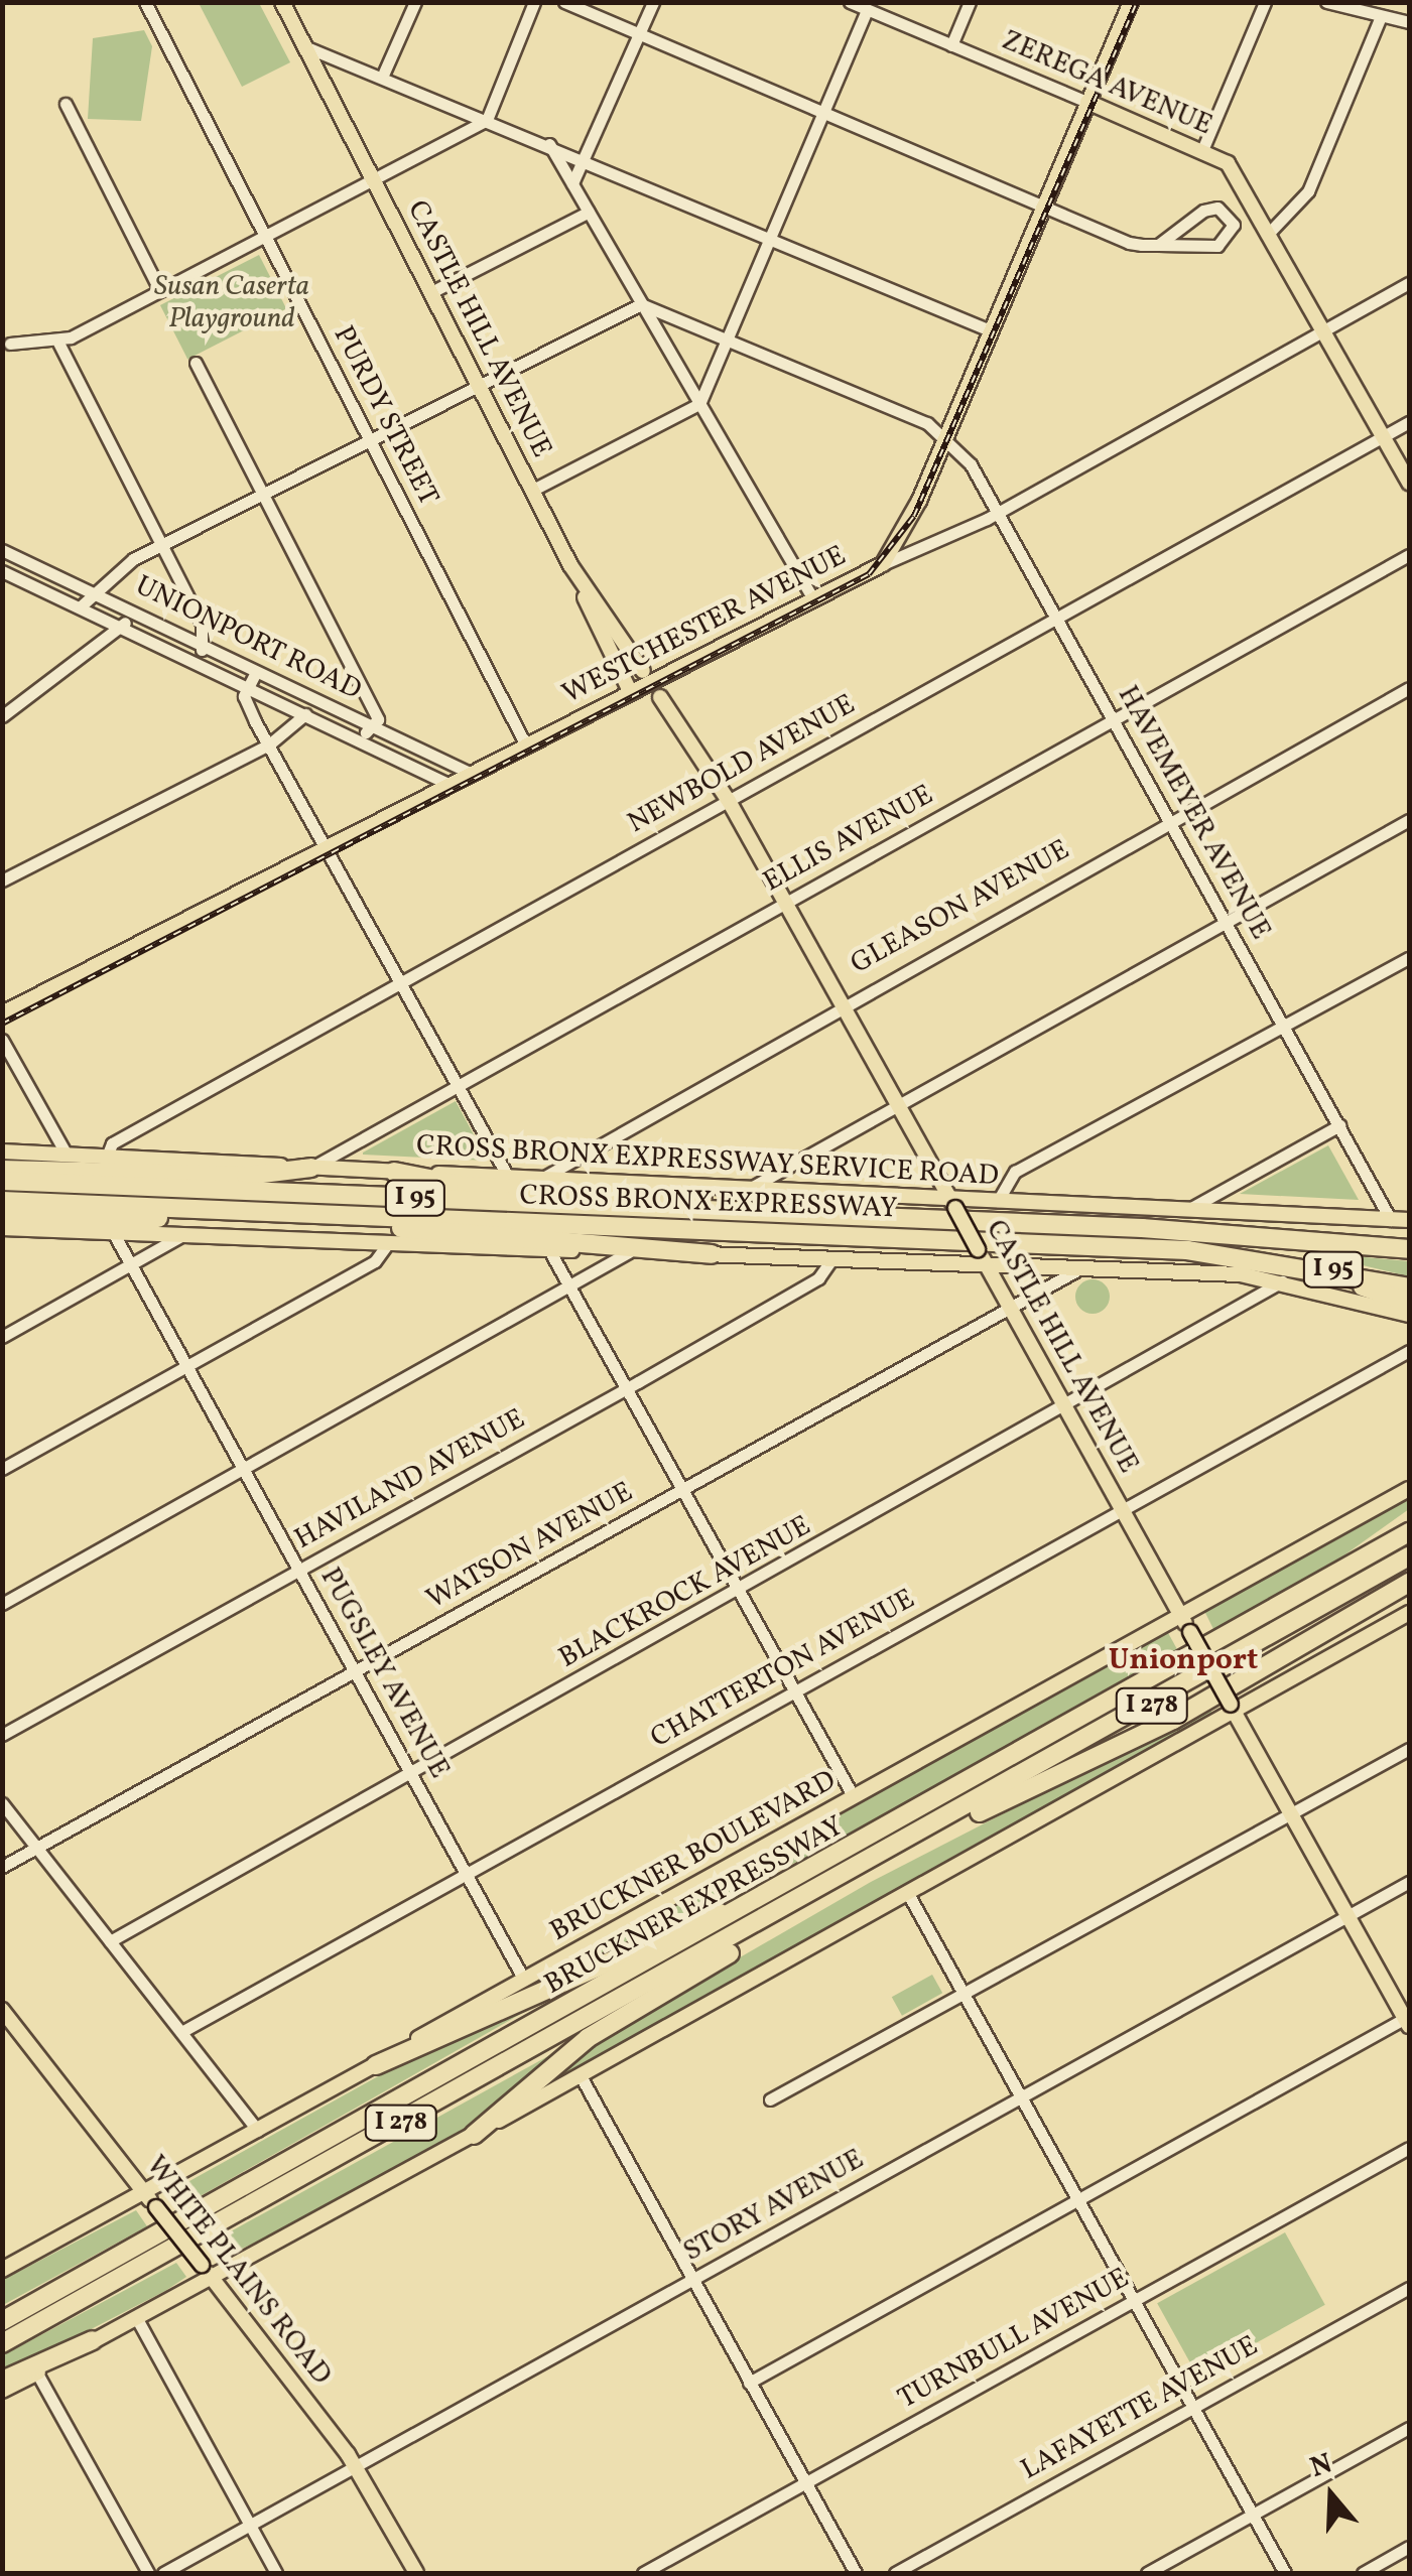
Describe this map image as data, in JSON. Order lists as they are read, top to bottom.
{
  "streets": {
    "highway": [
      "I 95",
      "CROSS BRONX EXPRESSWAY",
      "I 278",
      "BRUCKNER EXPRESSWAY"
    ],
    "main road": [
      "ZEREGA AVENUE",
      "CASTLE HILL AVENUE",
      "WESTCHESTER AVENUE",
      "CROSS BRONX EXPRESSWAY SERVICE ROAD",
      "BRUCKNER BOULEVARD",
      "WHITE PLAINS ROAD"
    ],
    "street": [
      "PURDY STREET",
      "UNIONPORT ROAD",
      "NEWBOLD AVENUE",
      "HAVEMEYER AVENUE",
      "ELLIS AVENUE",
      "GLEASON AVENUE",
      "HAVILAND AVENUE",
      "WATSON AVENUE",
      "BLACKROCK AVENUE",
      "CHATTERTON AVENUE",
      "PUGSLEY AVENUE",
      "STORY AVENUE",
      "TURNBULL AVENUE",
      "LAFAYETTE AVENUE"
    ]
  },
  "crossings": [
    ["ZEREGA AVENUE", "WESTCHESTER AVENUE"],
    ["ZEREGA AVENUE", "NEWBOLD AVENUE"],
    ["CASTLE HILL AVENUE", "NEWBOLD AVENUE"],
    ["CASTLE HILL AVENUE", "ELLIS AVENUE"],
    ["CASTLE HILL AVENUE", "GLEASON AVENUE"],
    ["CASTLE HILL AVENUE", "CROSS BRONX EXPRESSWAY SERVICE ROAD"],
    ["CASTLE HILL AVENUE", "WATSON AVENUE"],
    ["CASTLE HILL AVENUE", "BLACKROCK AVENUE"],
    ["CASTLE HILL AVENUE", "CHATTERTON AVENUE"],
    ["CASTLE HILL AVENUE", "BRUCKNER BOULEVARD"],
    ["CASTLE HILL AVENUE", "STORY AVENUE"],
    ["PURDY STREET", "WESTCHESTER AVENUE"],
    ["WESTCHESTER AVENUE", "UNIONPORT ROAD"],
    ["WESTCHESTER AVENUE", "HAVEMEYER AVENUE"],
    ["NEWBOLD AVENUE", "HAVEMEYER AVENUE"],
    ["NEWBOLD AVENUE", "CROSS BRONX EXPRESSWAY SERVICE ROAD"],
    ["HAVEMEYER AVENUE", "ELLIS AVENUE"],
    ["HAVEMEYER AVENUE", "GLEASON AVENUE"],
    ["HAVEMEYER AVENUE", "CROSS BRONX EXPRESSWAY SERVICE ROAD"],
    ["ELLIS AVENUE", "CROSS BRONX EXPRESSWAY SERVICE ROAD"],
    ["GLEASON AVENUE", "CROSS BRONX EXPRESSWAY SERVICE ROAD"],
    ["HAVILAND AVENUE", "PUGSLEY AVENUE"],
    ["WATSON AVENUE", "PUGSLEY AVENUE"],
    ["BLACKROCK AVENUE", "PUGSLEY AVENUE"],
    ["CHATTERTON AVENUE", "PUGSLEY AVENUE"],
    ["PUGSLEY AVENUE", "BRUCKNER BOULEVARD"],
    ["BRUCKNER BOULEVARD", "WHITE PLAINS ROAD"],
    ["STORY AVENUE", "WHITE PLAINS ROAD"]
  ],
  "districts": ["Unionport"],
  "parks": ["Susan Caserta Playground"],
  "north": "top"
}
